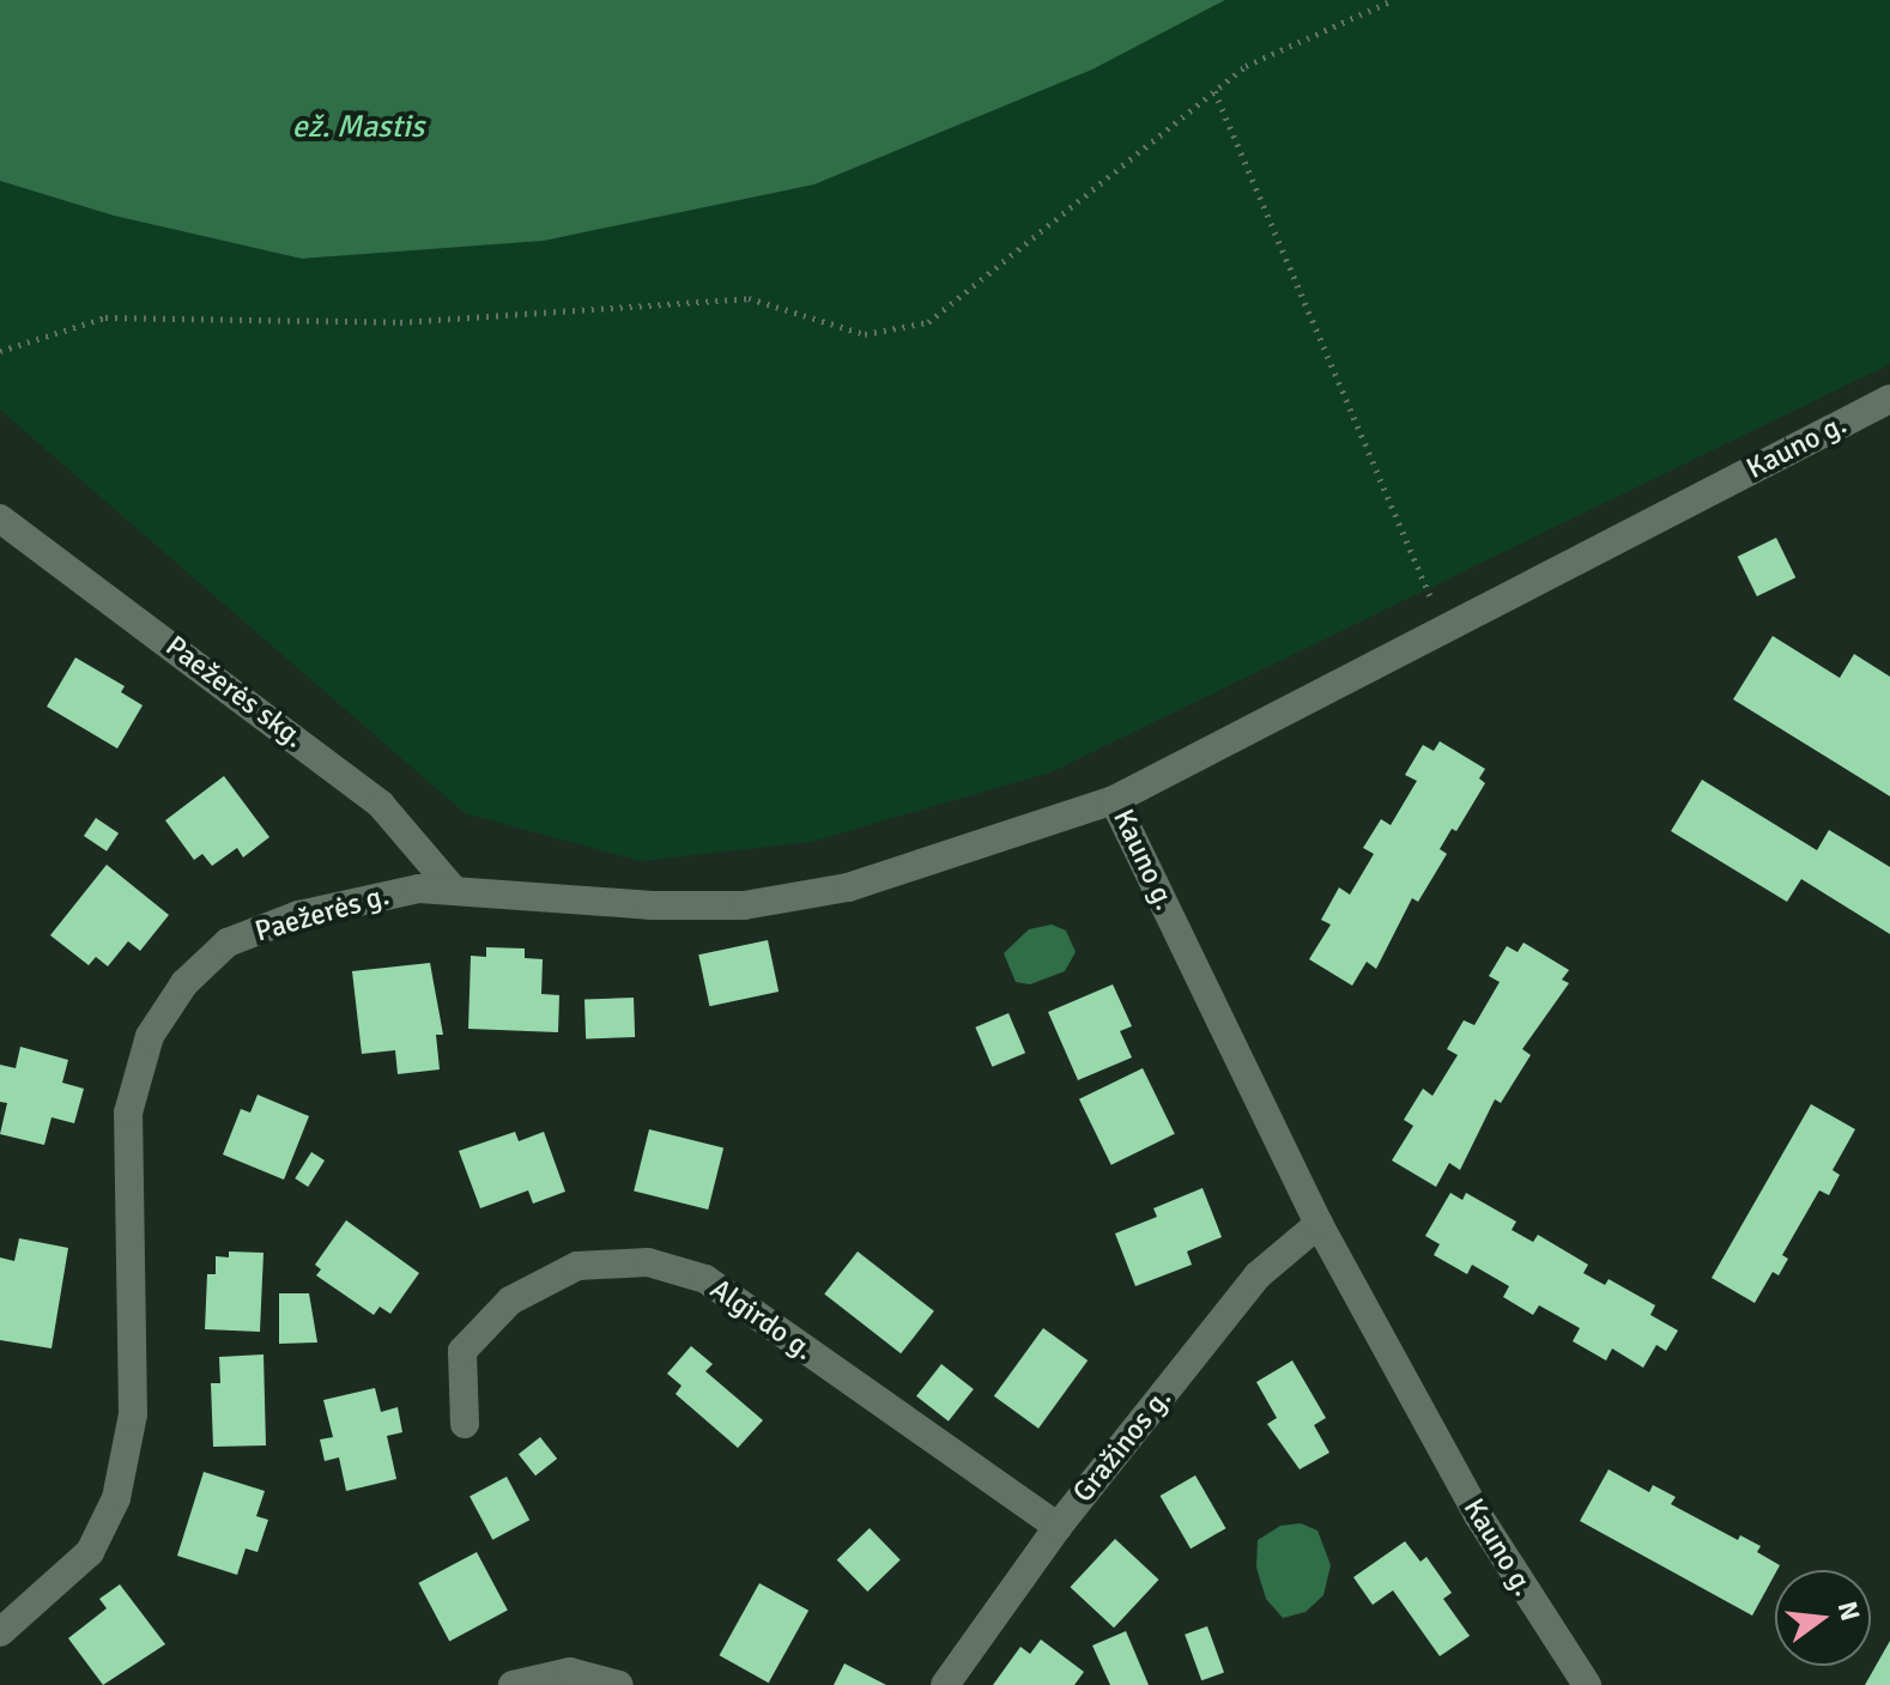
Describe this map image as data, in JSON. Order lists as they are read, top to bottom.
{
  "streets": {
    "street": [
      "Kauno g.",
      "Paežerės skg.",
      "Paežerės g.",
      "Algirdo g.",
      "Gražinos g."
    ]
  },
  "crossings": [
    ["Kauno g.", "Paežerės g."],
    ["Kauno g.", "Gražinos g."],
    ["Paežerės skg.", "Paežerės g."],
    ["Algirdo g.", "Gražinos g."]
  ],
  "water": ["ež. Mastis"],
  "north": "right"
}
